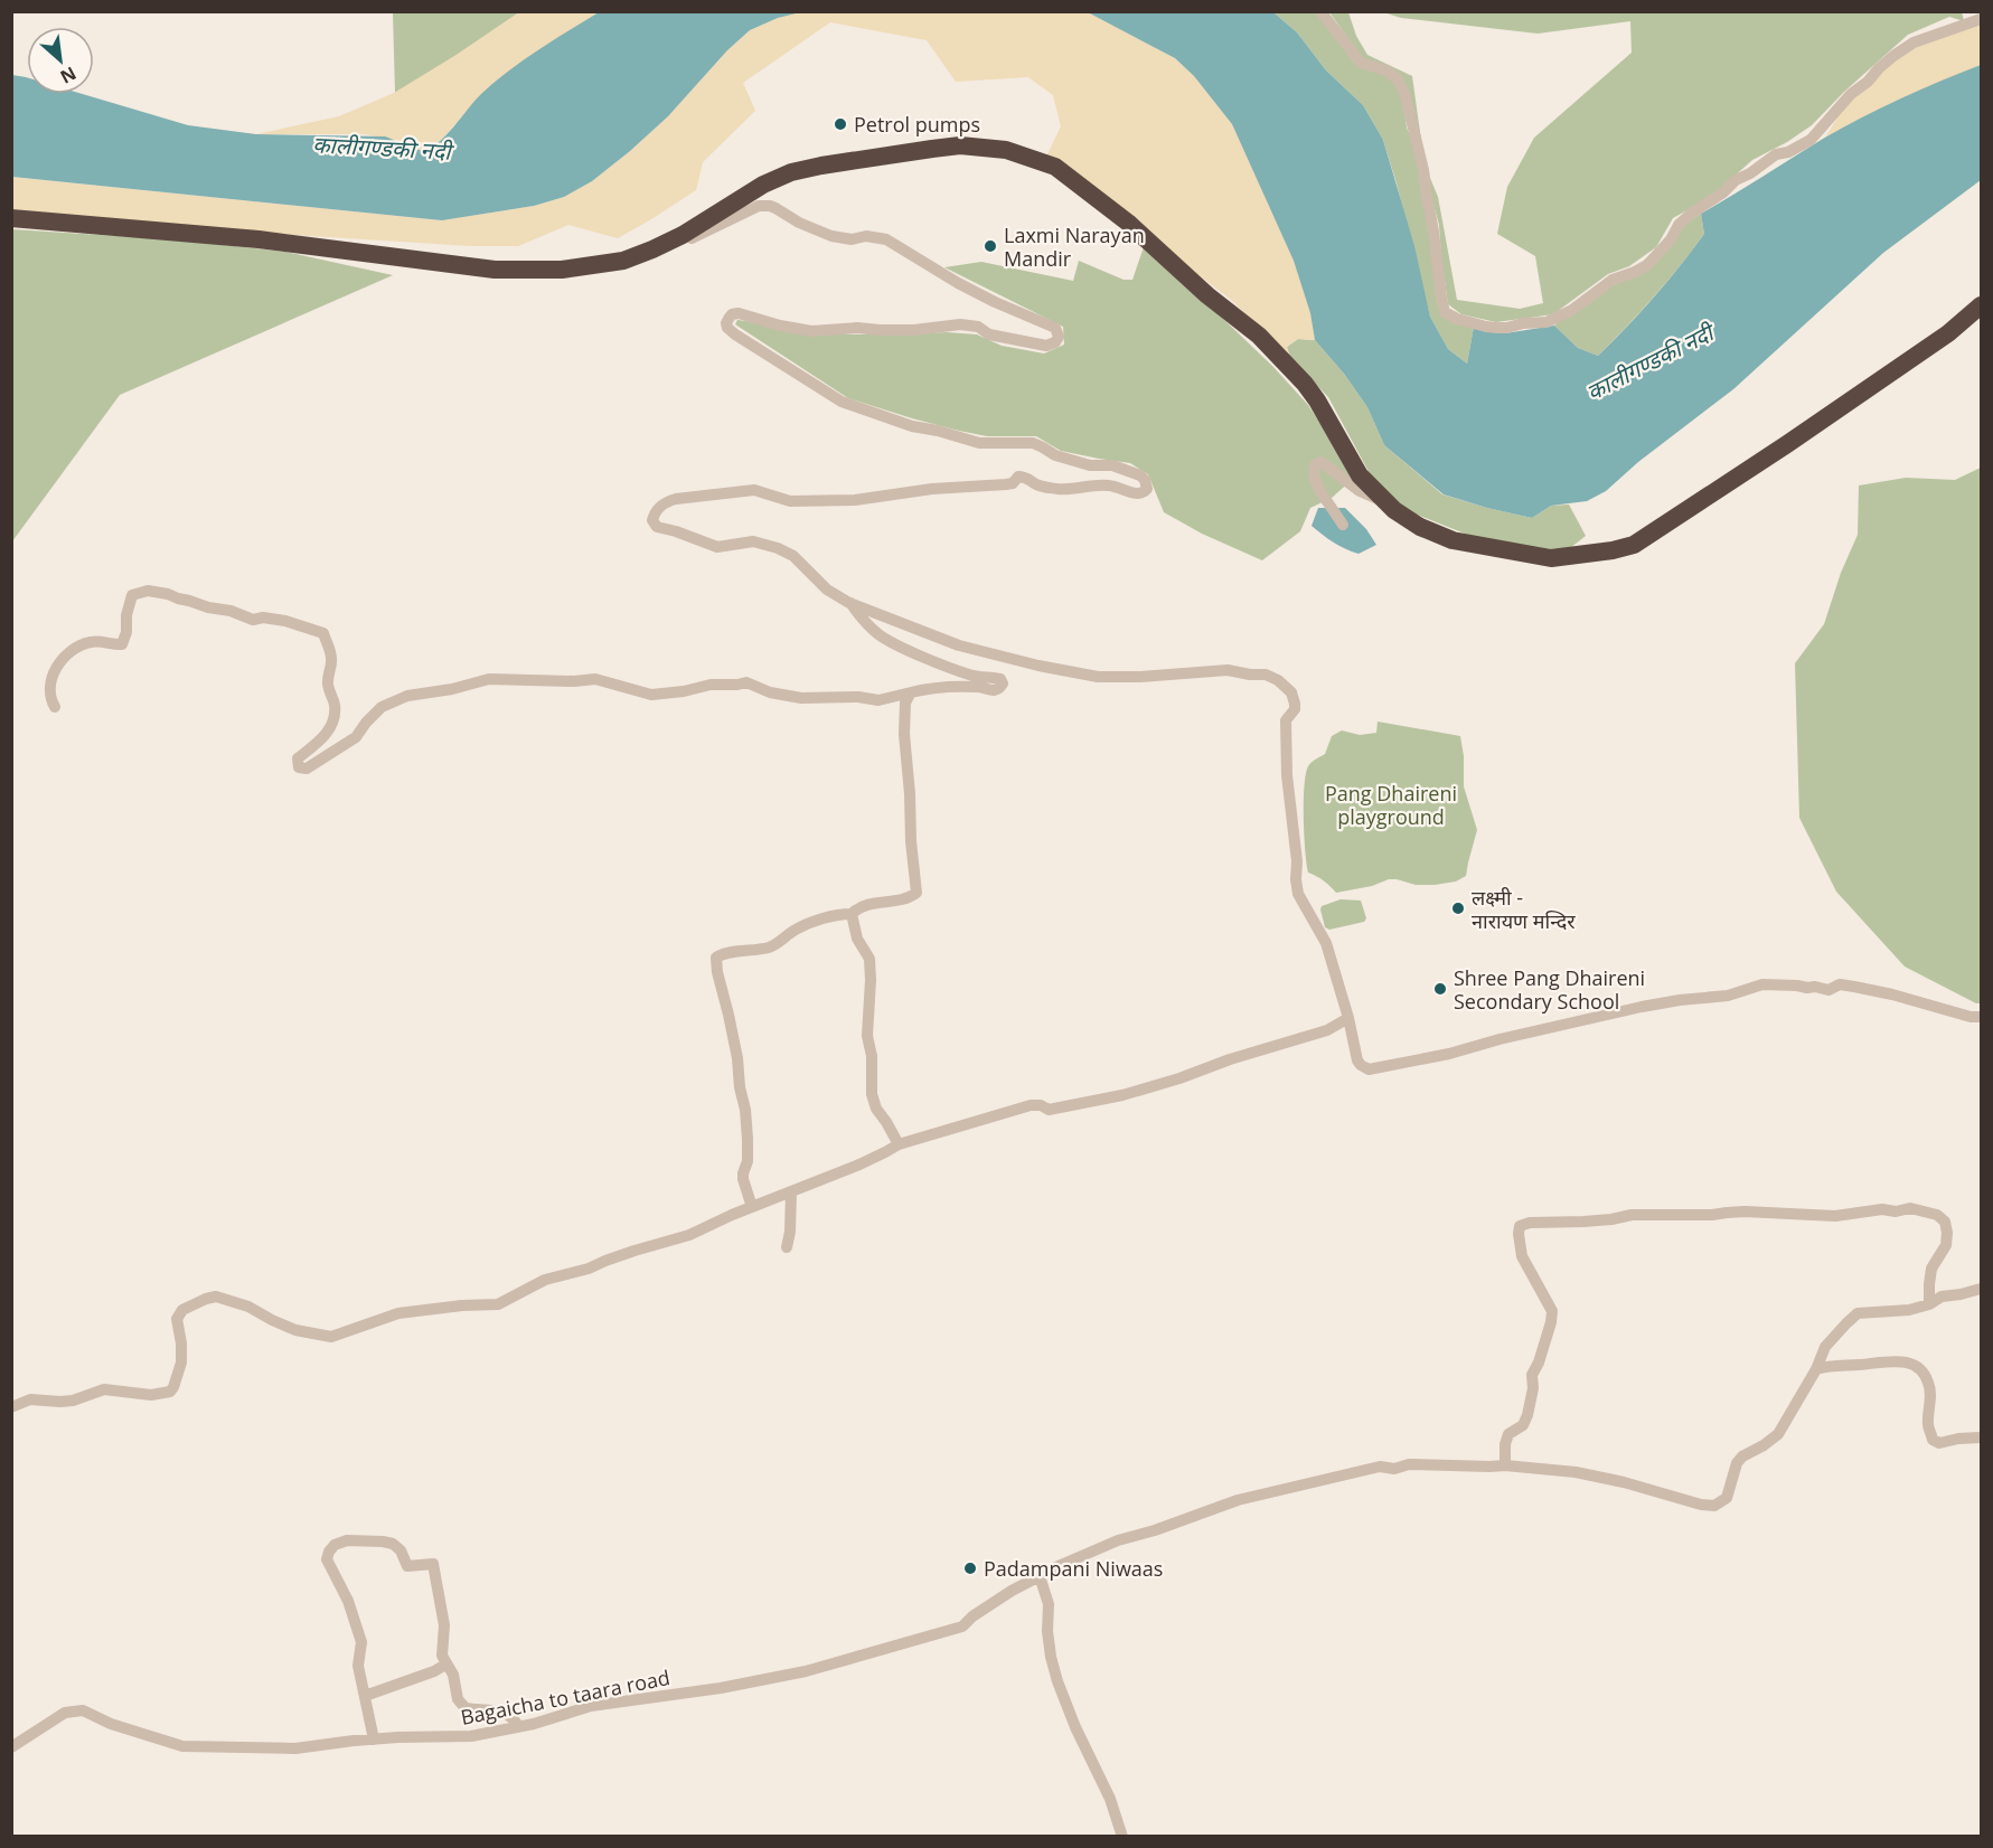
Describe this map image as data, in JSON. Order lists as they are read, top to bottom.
{
  "streets": {
    "street": ["Bagaicha to taara road"]
  },
  "water": ["कालीगण्डकी नदी"],
  "parks": ["Pang Dhaireni playground"],
  "places": [
    "Petrol pumps",
    "Laxmi Narayan Mandir",
    "लक्ष्मी - नारायण मन्दिर",
    "Shree Pang Dhaireni Secondary School",
    "Padampani Niwaas"
  ],
  "north": "bottom right"
}
